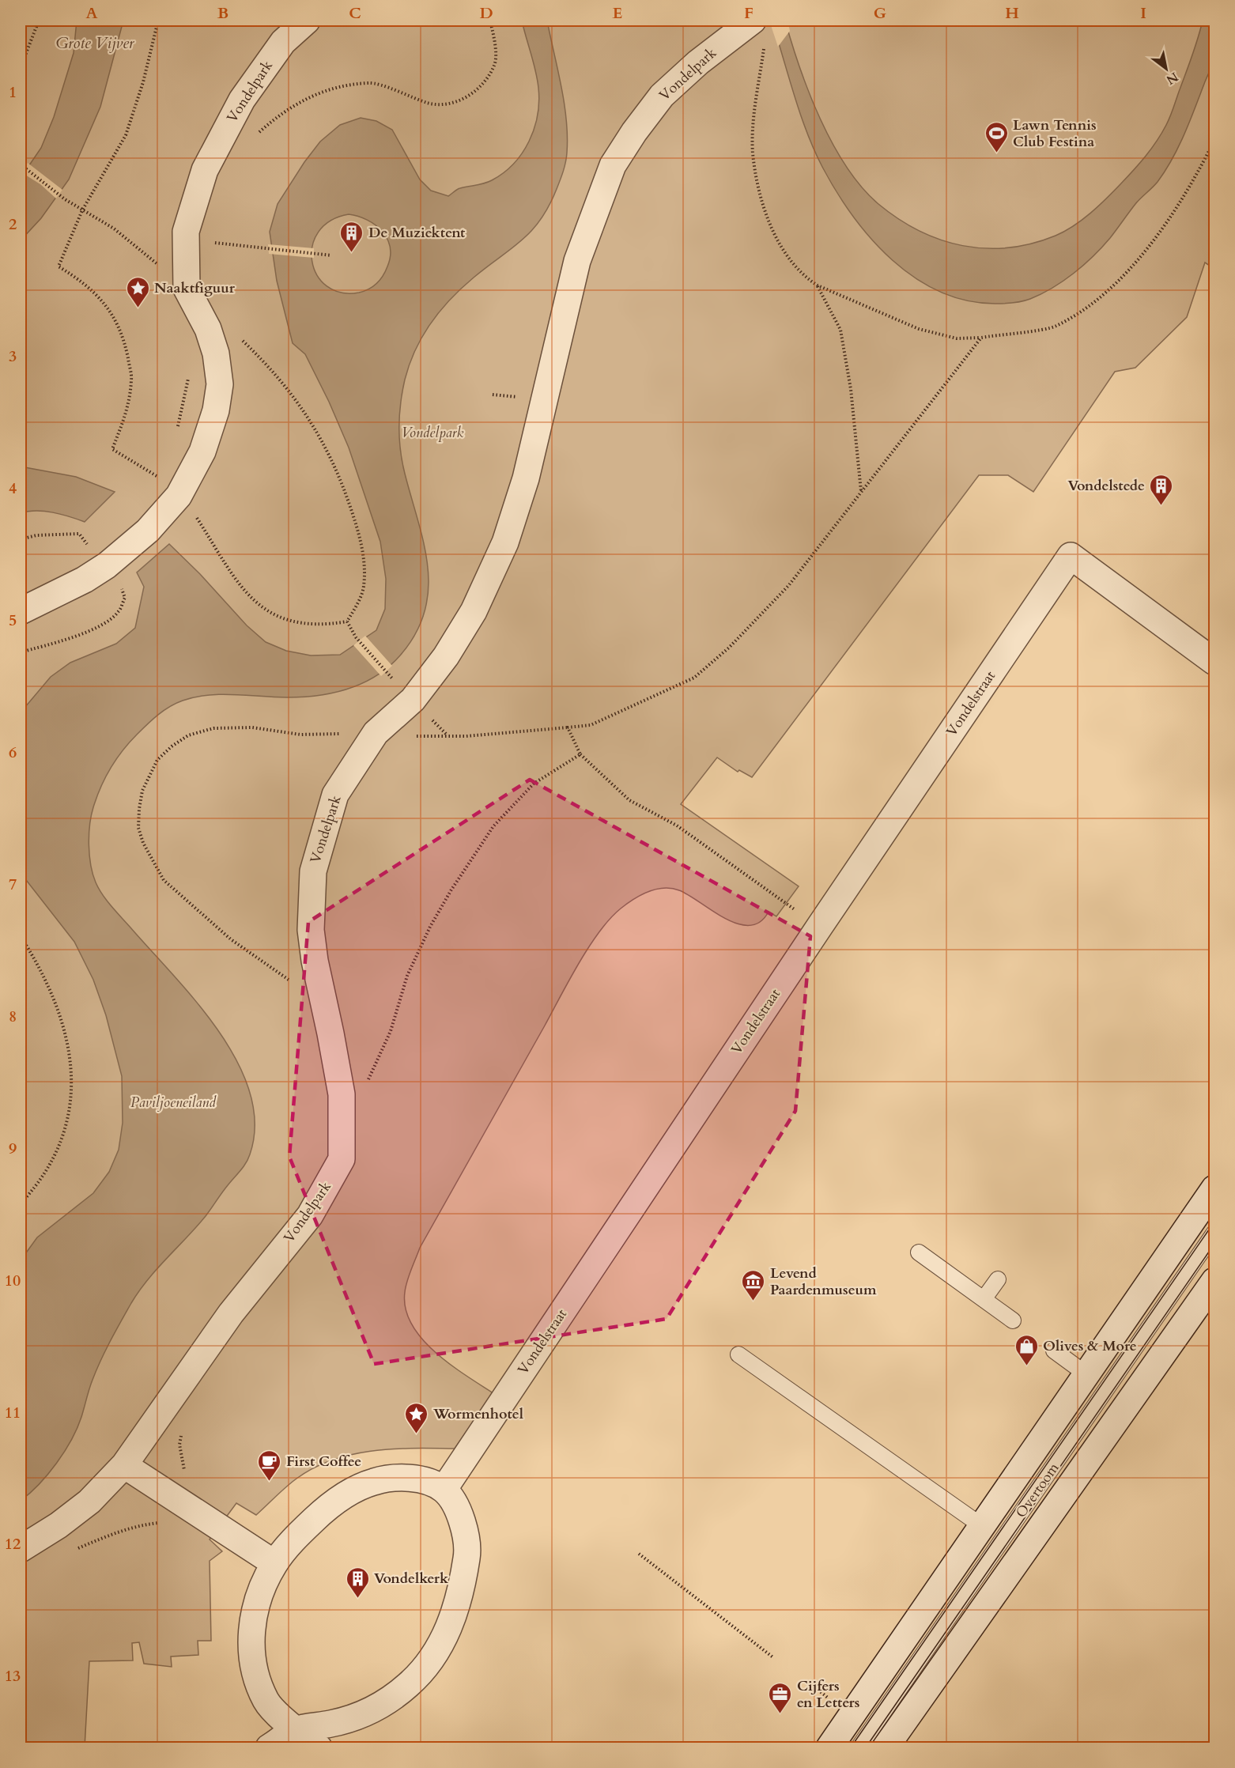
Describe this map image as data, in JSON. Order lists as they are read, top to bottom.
{
  "streets": {
    "street": ["Vondelpark", "Vondelstraat", "Overtoom"]
  },
  "water": ["Grote Vijver"],
  "parks": ["Vondelpark", "Paviljoeneiland"],
  "places": {
    "sports": ["Lawn Tennis Club Festina"],
    "building": ["De Muziektent", "Vondelstede", "Vondelkerk"],
    "place": ["Naaktfiguur", "Wormenhotel"],
    "museum": ["Levend Paardenmuseum"],
    "shop": ["Olives & More"],
    "cafe": ["First Coffee"],
    "office": ["Cijfers en Letters"]
  },
  "north": "bottom right",
  "grid": {
    "columns": [
      "A",
      "B",
      "C",
      "D",
      "E",
      "F",
      "G",
      "H",
      "I"
    ],
    "rows": [
      "1",
      "2",
      "3",
      "4",
      "5",
      "6",
      "7",
      "8",
      "9",
      "10",
      "11",
      "12",
      "13"
    ]
  }
}
